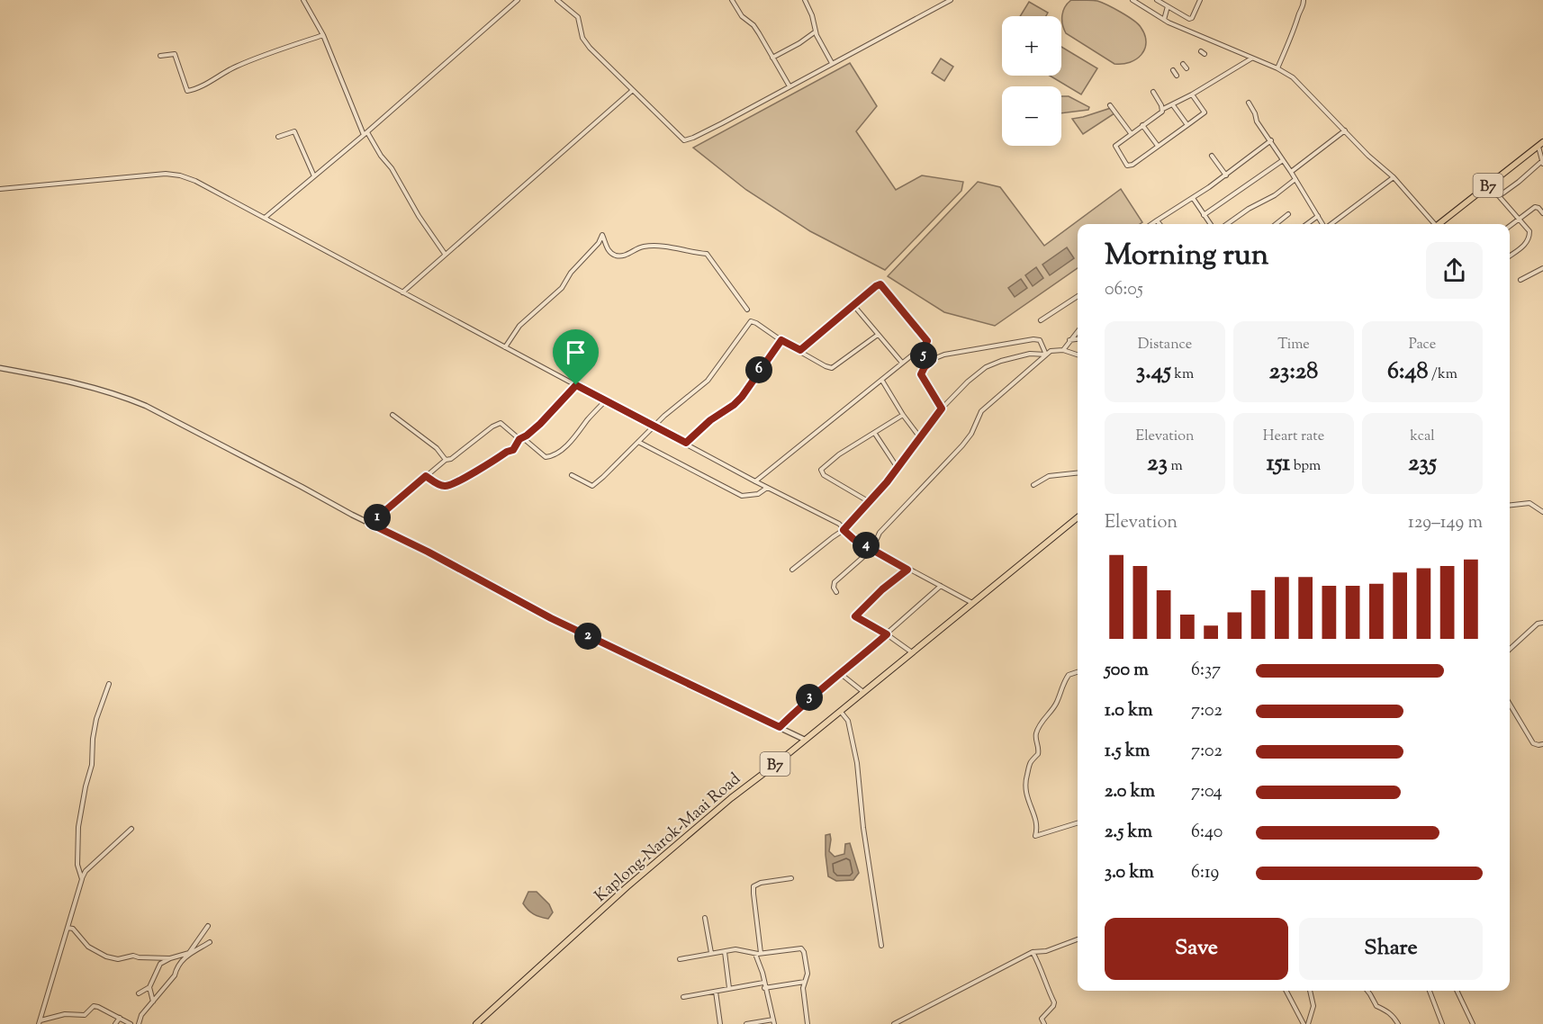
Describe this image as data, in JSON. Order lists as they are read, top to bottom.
{
  "streets": {
    "highway": ["B7", "Kaplong-Narok-Maai Road"]
  },
  "page": {
    "map_buttons": ["+", "−"],
    "heading": ["Morning run", "06:05"],
    "stats": [
      ["Distance", "3.45 km"],
      ["Time", "23:28"],
      ["Pace", "6:48 /km"],
      ["Elevation", "23 m"],
      ["Heart rate", "151 bpm"],
      ["kcal", "235"]
    ],
    "pins": [
      "5",
      "6",
      "1",
      "4",
      "2",
      "3"
    ],
    "chart": ["Elevation", "129–149 m"],
    "list": [
      {
        "name": "500 m",
        "note": "6:37"
      },
      {
        "name": "1.0 km",
        "note": "7:02"
      },
      {
        "name": "1.5 km",
        "note": "7:02"
      },
      {
        "name": "2.0 km",
        "note": "7:04"
      },
      {
        "name": "2.5 km",
        "note": "6:40"
      },
      {
        "name": "3.0 km",
        "note": "6:19"
      }
    ],
    "buttons": ["Save", "Share"]
  }
}
